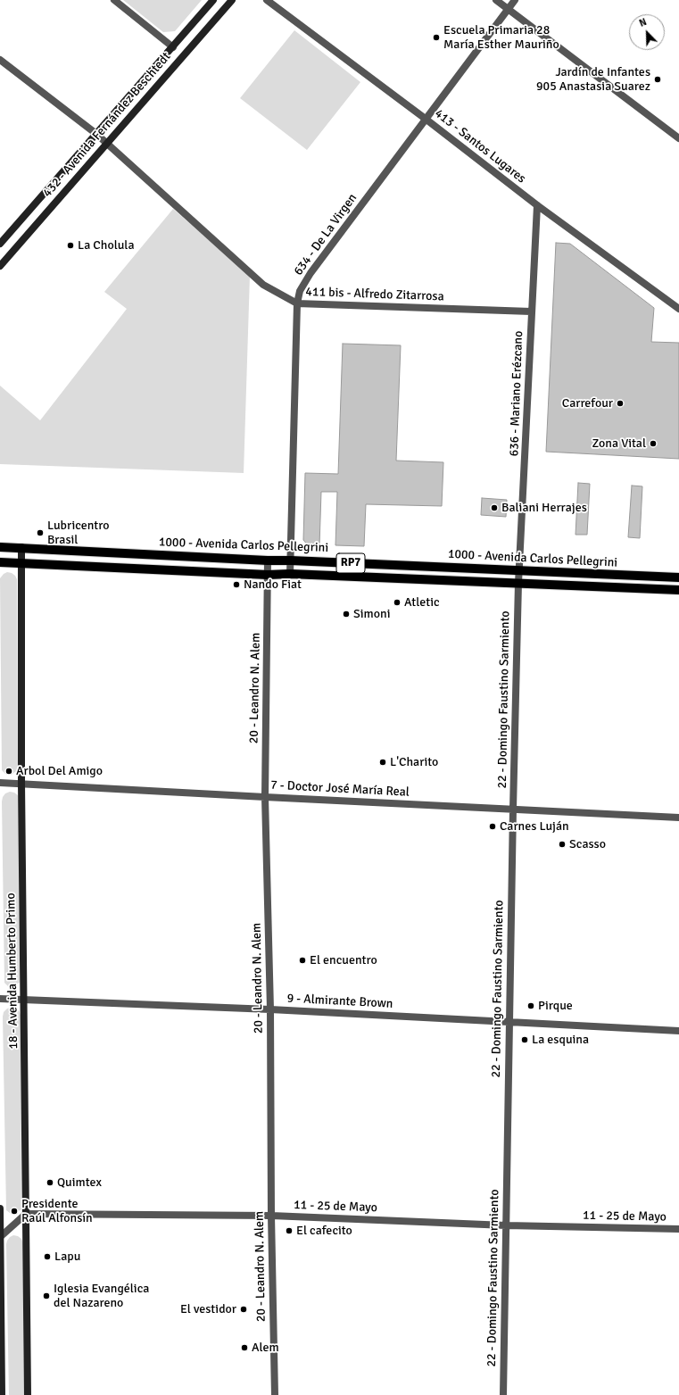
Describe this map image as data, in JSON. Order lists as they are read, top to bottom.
{
  "streets": {
    "main road": [
      "432 - Avenida Fernández Beschtedt",
      "1000 - Avenida Carlos Pellegrini",
      "RP7",
      "18 - Avenida Humberto Primo"
    ],
    "street": [
      "413 - Santos Lugares",
      "634 - De La Virgen",
      "411 bis - Alfredo Zitarrosa",
      "636 - Mariano Erézcano",
      "20 - Leandro N. Alem",
      "22 - Domingo Faustino Sarmiento",
      "7 - Doctor José María Real",
      "9 - Almirante Brown",
      "11 - 25 de Mayo"
    ]
  },
  "crossings": [
    ["432 - Avenida Fernández Beschtedt", "411 bis - Alfredo Zitarrosa"],
    ["413 - Santos Lugares", "634 - De La Virgen"],
    ["413 - Santos Lugares", "636 - Mariano Erézcano"],
    ["634 - De La Virgen", "411 bis - Alfredo Zitarrosa"],
    ["634 - De La Virgen", "1000 - Avenida Carlos Pellegrini"],
    ["411 bis - Alfredo Zitarrosa", "636 - Mariano Erézcano"],
    ["636 - Mariano Erézcano", "1000 - Avenida Carlos Pellegrini"],
    ["636 - Mariano Erézcano", "22 - Domingo Faustino Sarmiento"],
    ["1000 - Avenida Carlos Pellegrini", "20 - Leandro N. Alem"],
    ["1000 - Avenida Carlos Pellegrini", "22 - Domingo Faustino Sarmiento"],
    ["1000 - Avenida Carlos Pellegrini", "18 - Avenida Humberto Primo"],
    ["20 - Leandro N. Alem", "7 - Doctor José María Real"],
    ["20 - Leandro N. Alem", "9 - Almirante Brown"],
    ["20 - Leandro N. Alem", "11 - 25 de Mayo"],
    ["22 - Domingo Faustino Sarmiento", "7 - Doctor José María Real"],
    ["22 - Domingo Faustino Sarmiento", "9 - Almirante Brown"],
    ["22 - Domingo Faustino Sarmiento", "11 - 25 de Mayo"],
    ["7 - Doctor José María Real", "18 - Avenida Humberto Primo"],
    ["18 - Avenida Humberto Primo", "9 - Almirante Brown"],
    ["18 - Avenida Humberto Primo", "11 - 25 de Mayo"]
  ],
  "places": [
    "Escuela Primaria 28 María Esther Mauriño",
    "Jardín de Infantes 905 Anastasia Suarez",
    "La Cholula",
    "Carrefour",
    "Zona Vital",
    "Baliani Herrajes",
    "Lubricentro Brasil",
    "Nando Fiat",
    "Atletic",
    "Simoni",
    "L'Charito",
    "Arbol Del Amigo",
    "Carnes Luján",
    "Scasso",
    "El encuentro",
    "Pirque",
    "La esquina",
    "Quimtex",
    "Presidente Raúl Alfonsín",
    "El cafecito",
    "Lapu",
    "Iglesia Evangélica del Nazareno",
    "El vestidor",
    "Alem"
  ],
  "north": "top left"
}
